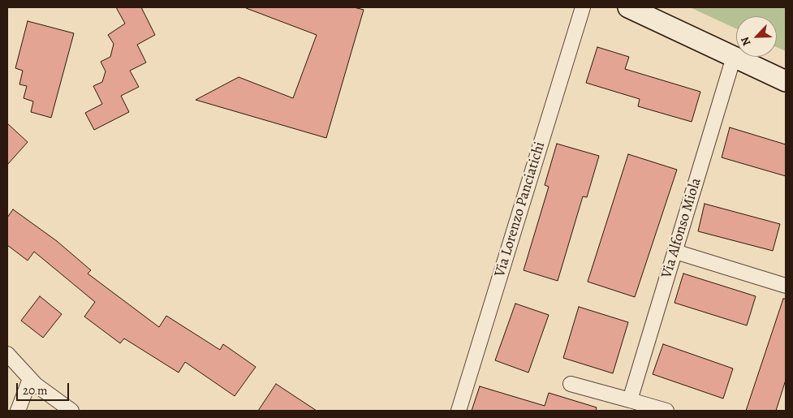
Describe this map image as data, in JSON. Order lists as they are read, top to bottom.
{
  "streets": {
    "street": ["Via Lorenzo Panciatichi", "Via Alfonso Miola"]
  },
  "scale_bar": "20 m",
  "north": "bottom left"
}
